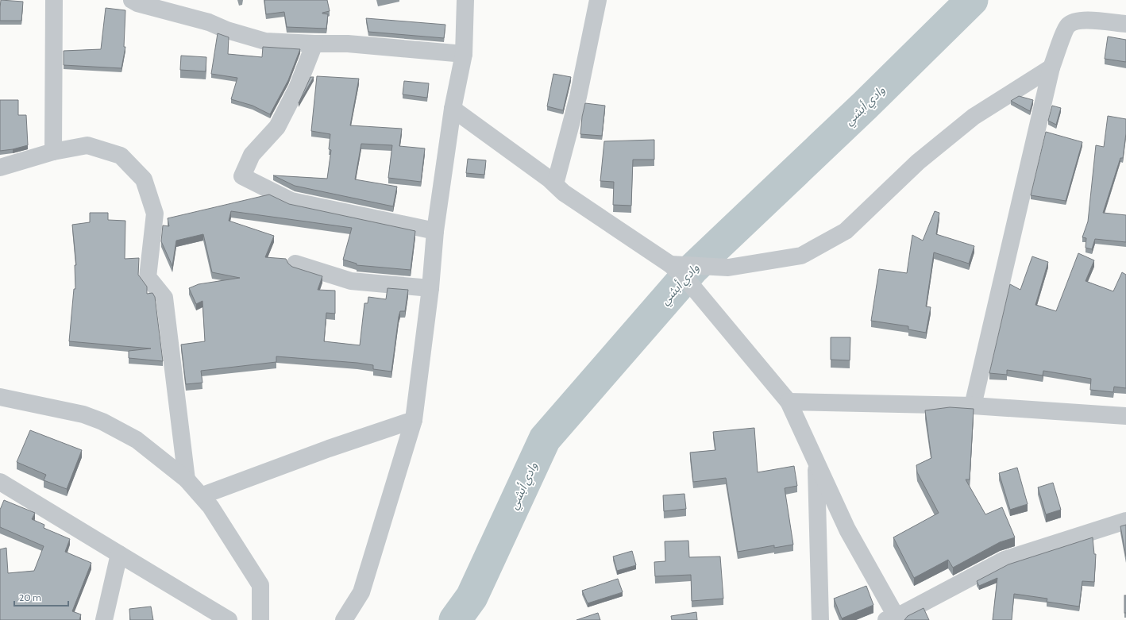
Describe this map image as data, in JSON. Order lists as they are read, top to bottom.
{
  "water": ["وادي أبشي"],
  "scale_bar": "20 m"
}
